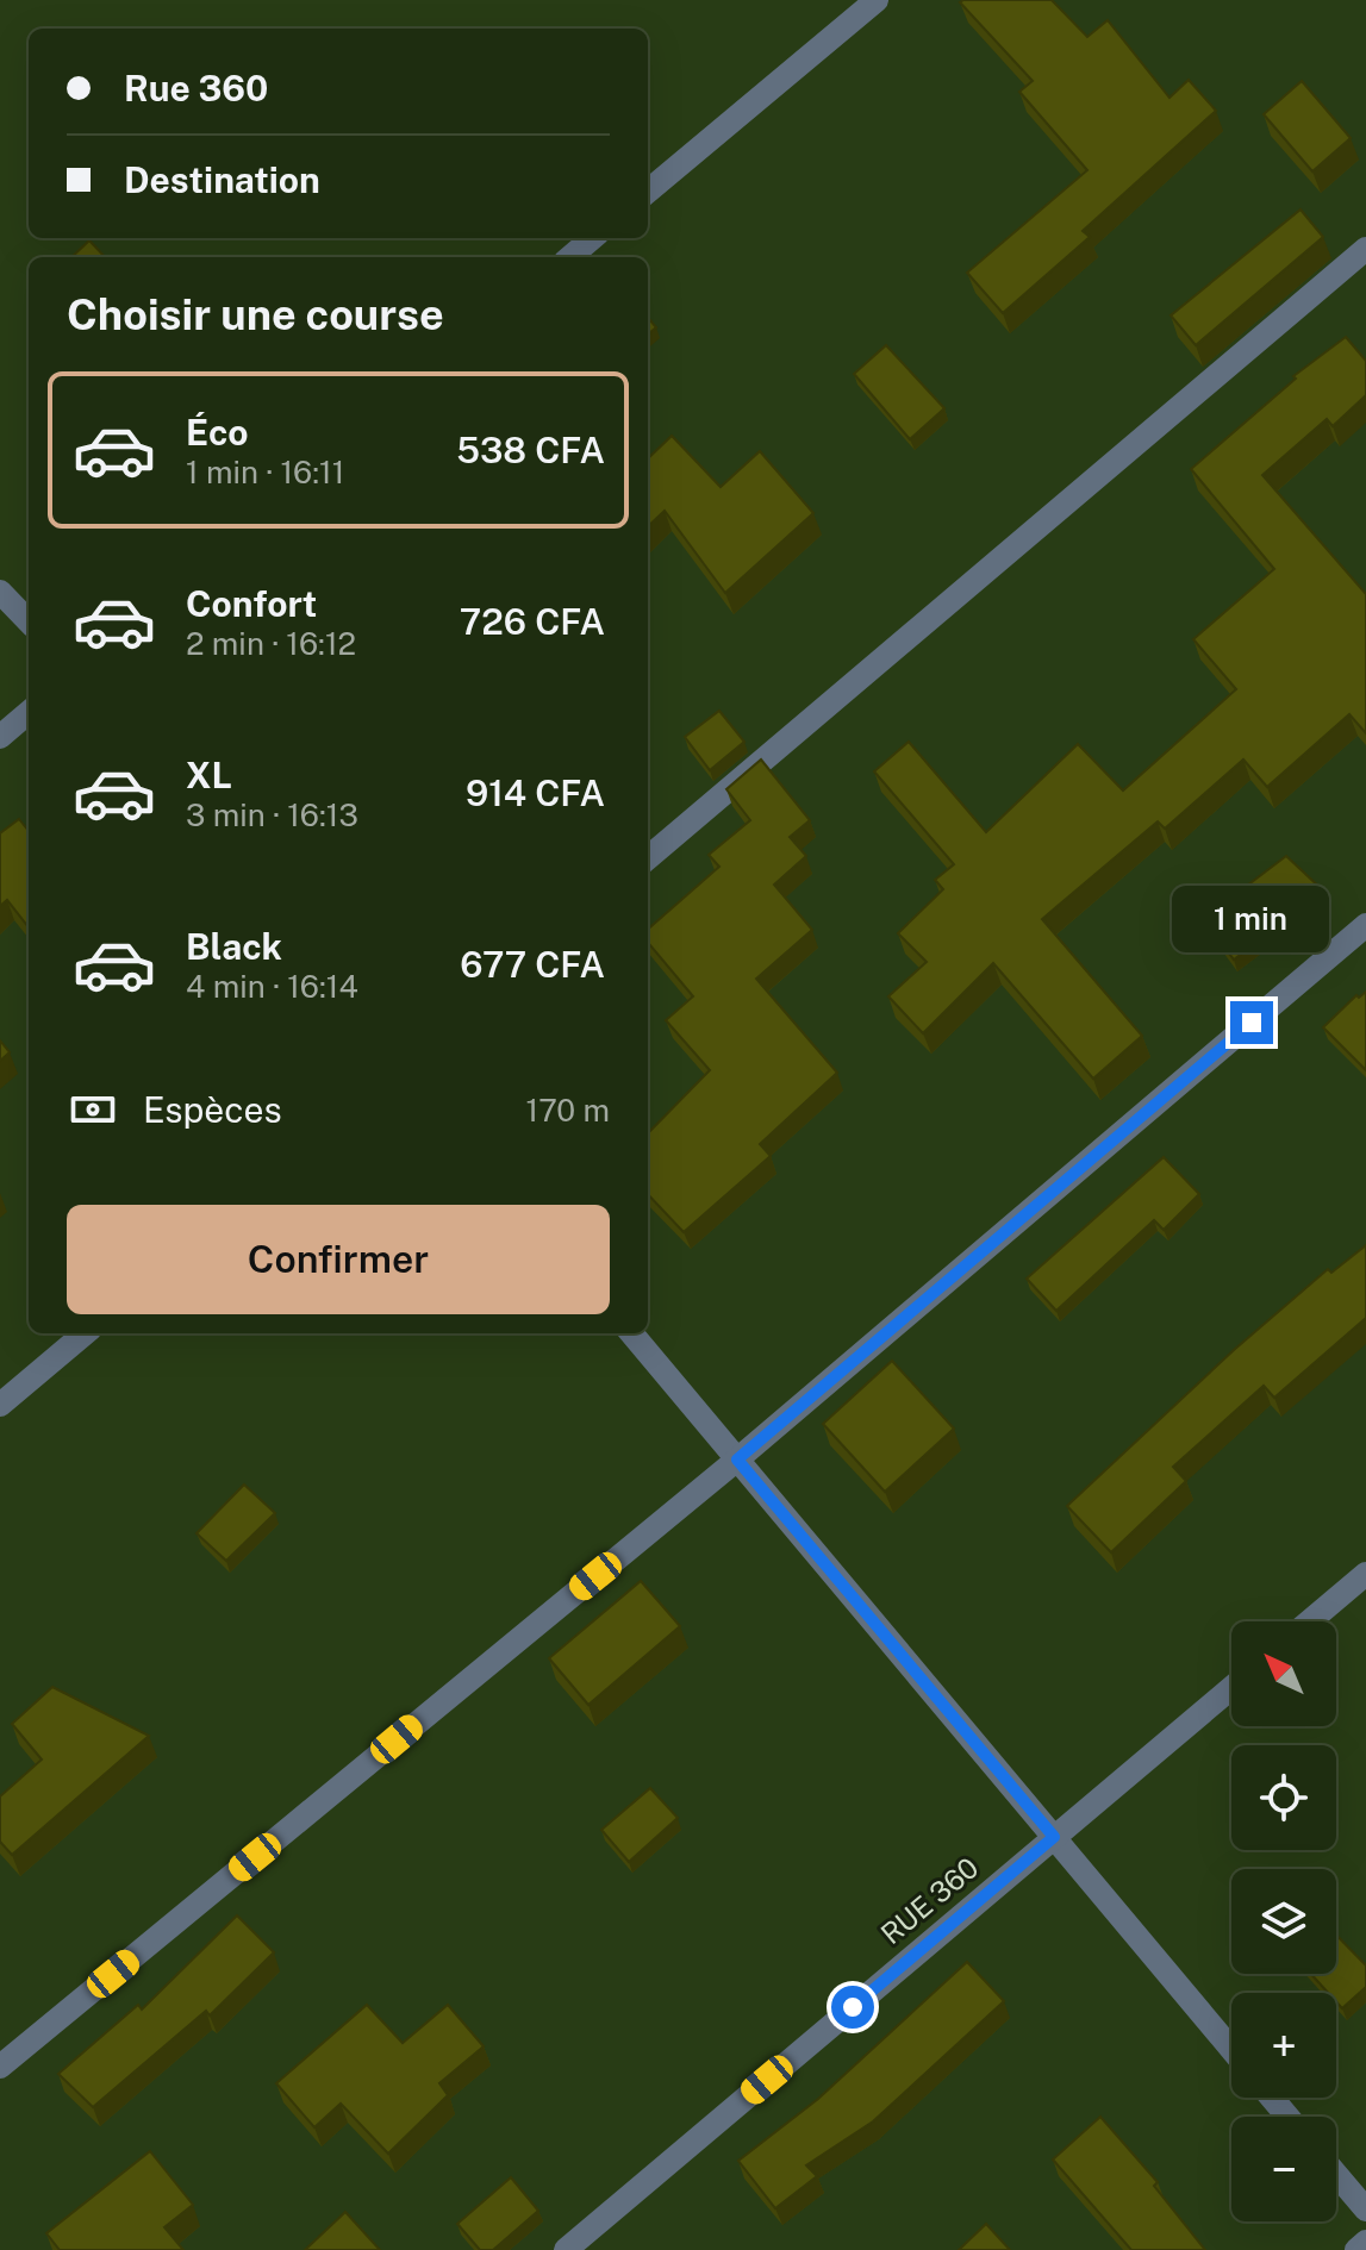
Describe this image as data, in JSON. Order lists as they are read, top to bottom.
{
  "streets": {
    "street": ["RUE 360"]
  },
  "north": "top left",
  "page": {
    "banner": ["Rue 360", "Destination"],
    "heading": "Choisir une course",
    "list": [
      {
        "name": "Éco",
        "note": "1 min · 16:11",
        "value": "538 CFA"
      },
      {
        "name": "Confort",
        "note": "2 min · 16:12",
        "value": "726 CFA"
      },
      {
        "name": "XL",
        "note": "3 min · 16:13",
        "value": "914 CFA"
      },
      {
        "name": "Black",
        "note": "4 min · 16:14",
        "value": "677 CFA"
      }
    ],
    "bubble": "1 min",
    "pay": ["Espèces", "170 m"],
    "buttons": "Confirmer",
    "map_buttons": ["+", "−"]
  }
}
